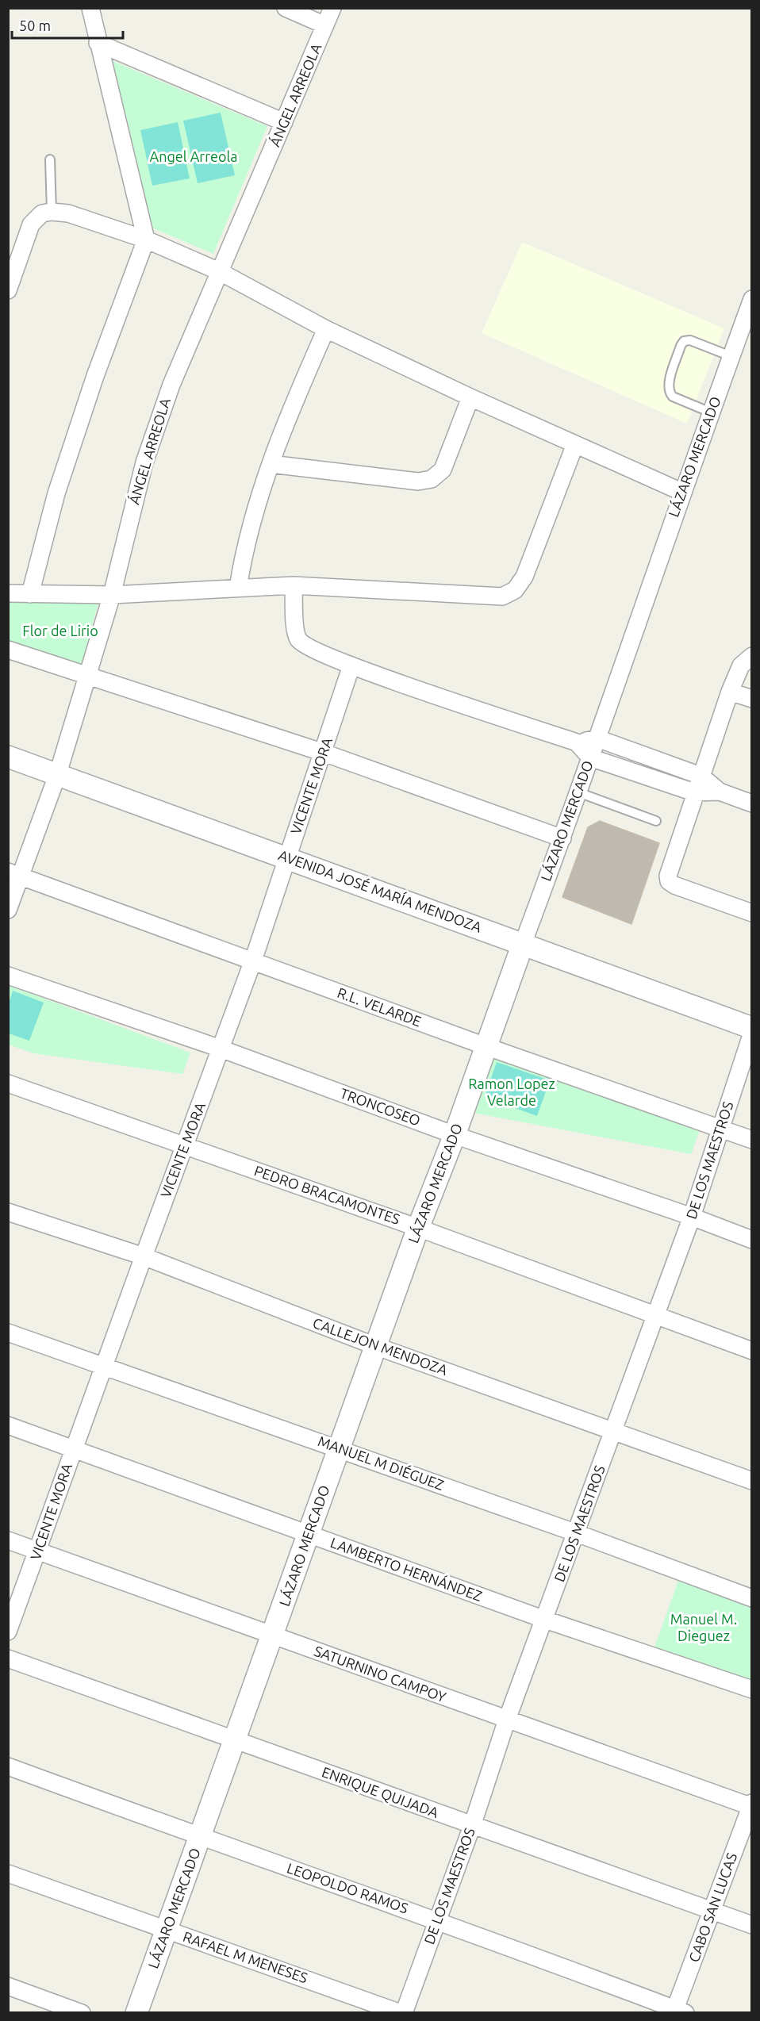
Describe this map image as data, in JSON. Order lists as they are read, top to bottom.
{
  "streets": {
    "street": [
      "ÁNGEL ARREOLA",
      "LÁZARO MERCADO",
      "VICENTE MORA",
      "AVENIDA JOSÉ MARÍA MENDOZA",
      "R.L. VELARDE",
      "TRONCOSEO",
      "DE LOS MAESTROS",
      "PEDRO BRACAMONTES",
      "CALLEJON MENDOZA",
      "MANUEL M DIÉGUEZ",
      "LAMBERTO HERNÁNDEZ",
      "SATURNINO CAMPOY",
      "ENRIQUE QUIJADA",
      "LEOPOLDO RAMOS",
      "CABO SAN LUCAS",
      "RAFAEL M MENESES"
    ]
  },
  "crossings": [
    ["ÁNGEL ARREOLA", "AVENIDA JOSÉ MARÍA MENDOZA"],
    ["ÁNGEL ARREOLA", "R.L. VELARDE"],
    ["LÁZARO MERCADO", "AVENIDA JOSÉ MARÍA MENDOZA"],
    ["LÁZARO MERCADO", "R.L. VELARDE"],
    ["LÁZARO MERCADO", "TRONCOSEO"],
    ["LÁZARO MERCADO", "PEDRO BRACAMONTES"],
    ["LÁZARO MERCADO", "CALLEJON MENDOZA"],
    ["LÁZARO MERCADO", "MANUEL M DIÉGUEZ"],
    ["LÁZARO MERCADO", "LAMBERTO HERNÁNDEZ"],
    ["LÁZARO MERCADO", "SATURNINO CAMPOY"],
    ["LÁZARO MERCADO", "ENRIQUE QUIJADA"],
    ["LÁZARO MERCADO", "LEOPOLDO RAMOS"],
    ["LÁZARO MERCADO", "RAFAEL M MENESES"],
    ["VICENTE MORA", "AVENIDA JOSÉ MARÍA MENDOZA"],
    ["VICENTE MORA", "R.L. VELARDE"],
    ["VICENTE MORA", "TRONCOSEO"],
    ["VICENTE MORA", "PEDRO BRACAMONTES"],
    ["VICENTE MORA", "CALLEJON MENDOZA"],
    ["VICENTE MORA", "MANUEL M DIÉGUEZ"],
    ["VICENTE MORA", "LAMBERTO HERNÁNDEZ"],
    ["VICENTE MORA", "SATURNINO CAMPOY"],
    ["R.L. VELARDE", "DE LOS MAESTROS"],
    ["TRONCOSEO", "DE LOS MAESTROS"],
    ["DE LOS MAESTROS", "PEDRO BRACAMONTES"],
    ["DE LOS MAESTROS", "CALLEJON MENDOZA"],
    ["DE LOS MAESTROS", "MANUEL M DIÉGUEZ"],
    ["DE LOS MAESTROS", "LAMBERTO HERNÁNDEZ"],
    ["DE LOS MAESTROS", "SATURNINO CAMPOY"],
    ["DE LOS MAESTROS", "ENRIQUE QUIJADA"],
    ["DE LOS MAESTROS", "LEOPOLDO RAMOS"],
    ["DE LOS MAESTROS", "RAFAEL M MENESES"],
    ["SATURNINO CAMPOY", "CABO SAN LUCAS"],
    ["ENRIQUE QUIJADA", "CABO SAN LUCAS"],
    ["LEOPOLDO RAMOS", "CABO SAN LUCAS"]
  ],
  "parks": [
    "Angel Arreola",
    "Flor de Lirio",
    "Ramon Lopez Velarde",
    "Manuel M. Dieguez"
  ],
  "scale_bar": "50 m"
}
